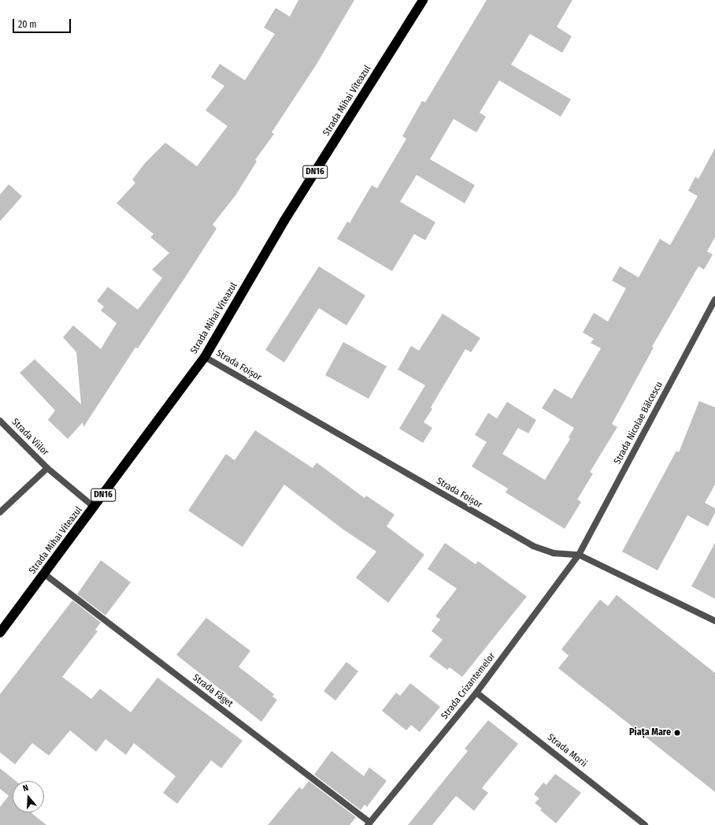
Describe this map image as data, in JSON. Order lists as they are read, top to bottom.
{
  "streets": {
    "highway": ["Strada Mihai Viteazul", "DN16"],
    "street": [
      "Strada Foișor",
      "Strada Nicolae Bălcescu",
      "Strada Viilor",
      "Strada Crizantemelor",
      "Strada Făget",
      "Strada Morii"
    ]
  },
  "crossings": [
    ["Strada Mihai Viteazul", "Strada Foișor"],
    ["Strada Mihai Viteazul", "Strada Viilor"],
    ["Strada Mihai Viteazul", "Strada Făget"],
    ["Strada Foișor", "Strada Nicolae Bălcescu"],
    ["Strada Foișor", "Strada Crizantemelor"],
    ["Strada Nicolae Bălcescu", "Strada Crizantemelor"],
    ["Strada Crizantemelor", "Strada Făget"],
    ["Strada Crizantemelor", "Strada Morii"]
  ],
  "places": ["Piața Mare"],
  "scale_bar": "20 m",
  "north": "top"
}
